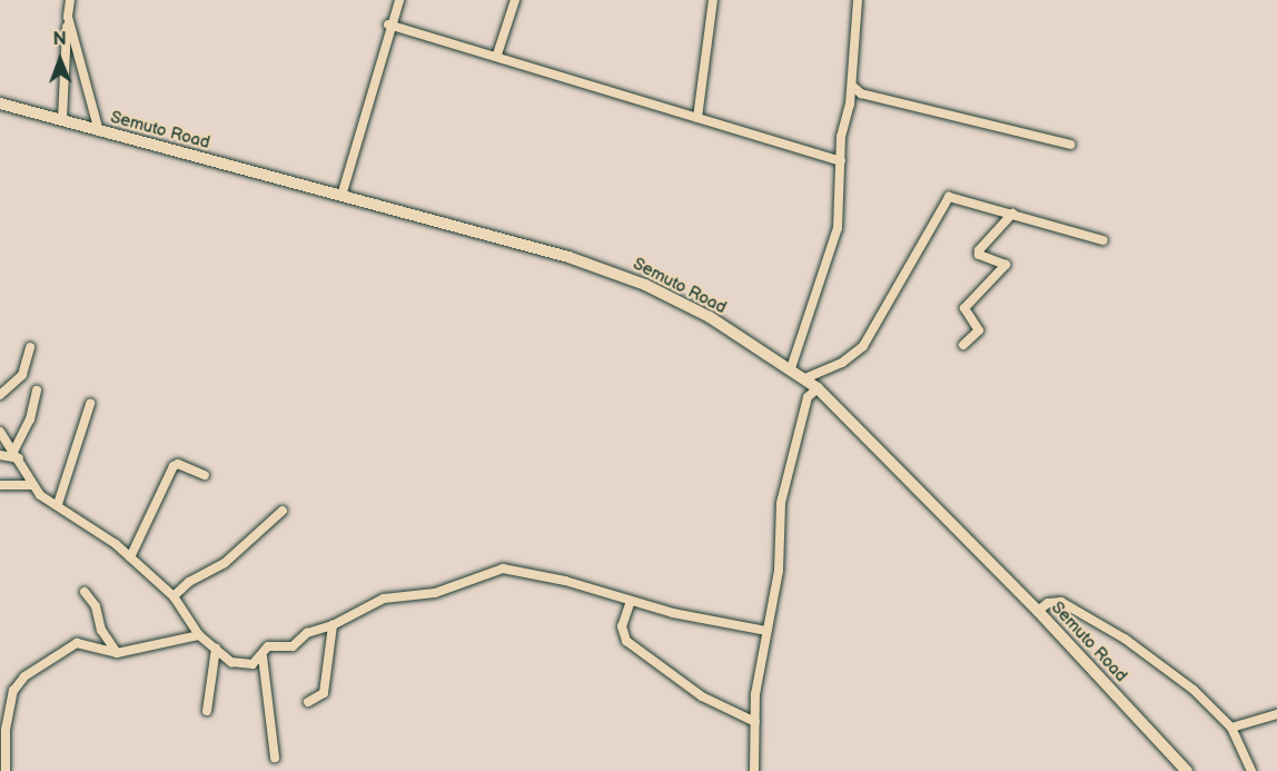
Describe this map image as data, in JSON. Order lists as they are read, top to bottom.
{
  "streets": {
    "main road": ["Semuto Road"]
  },
  "north": "top"
}
